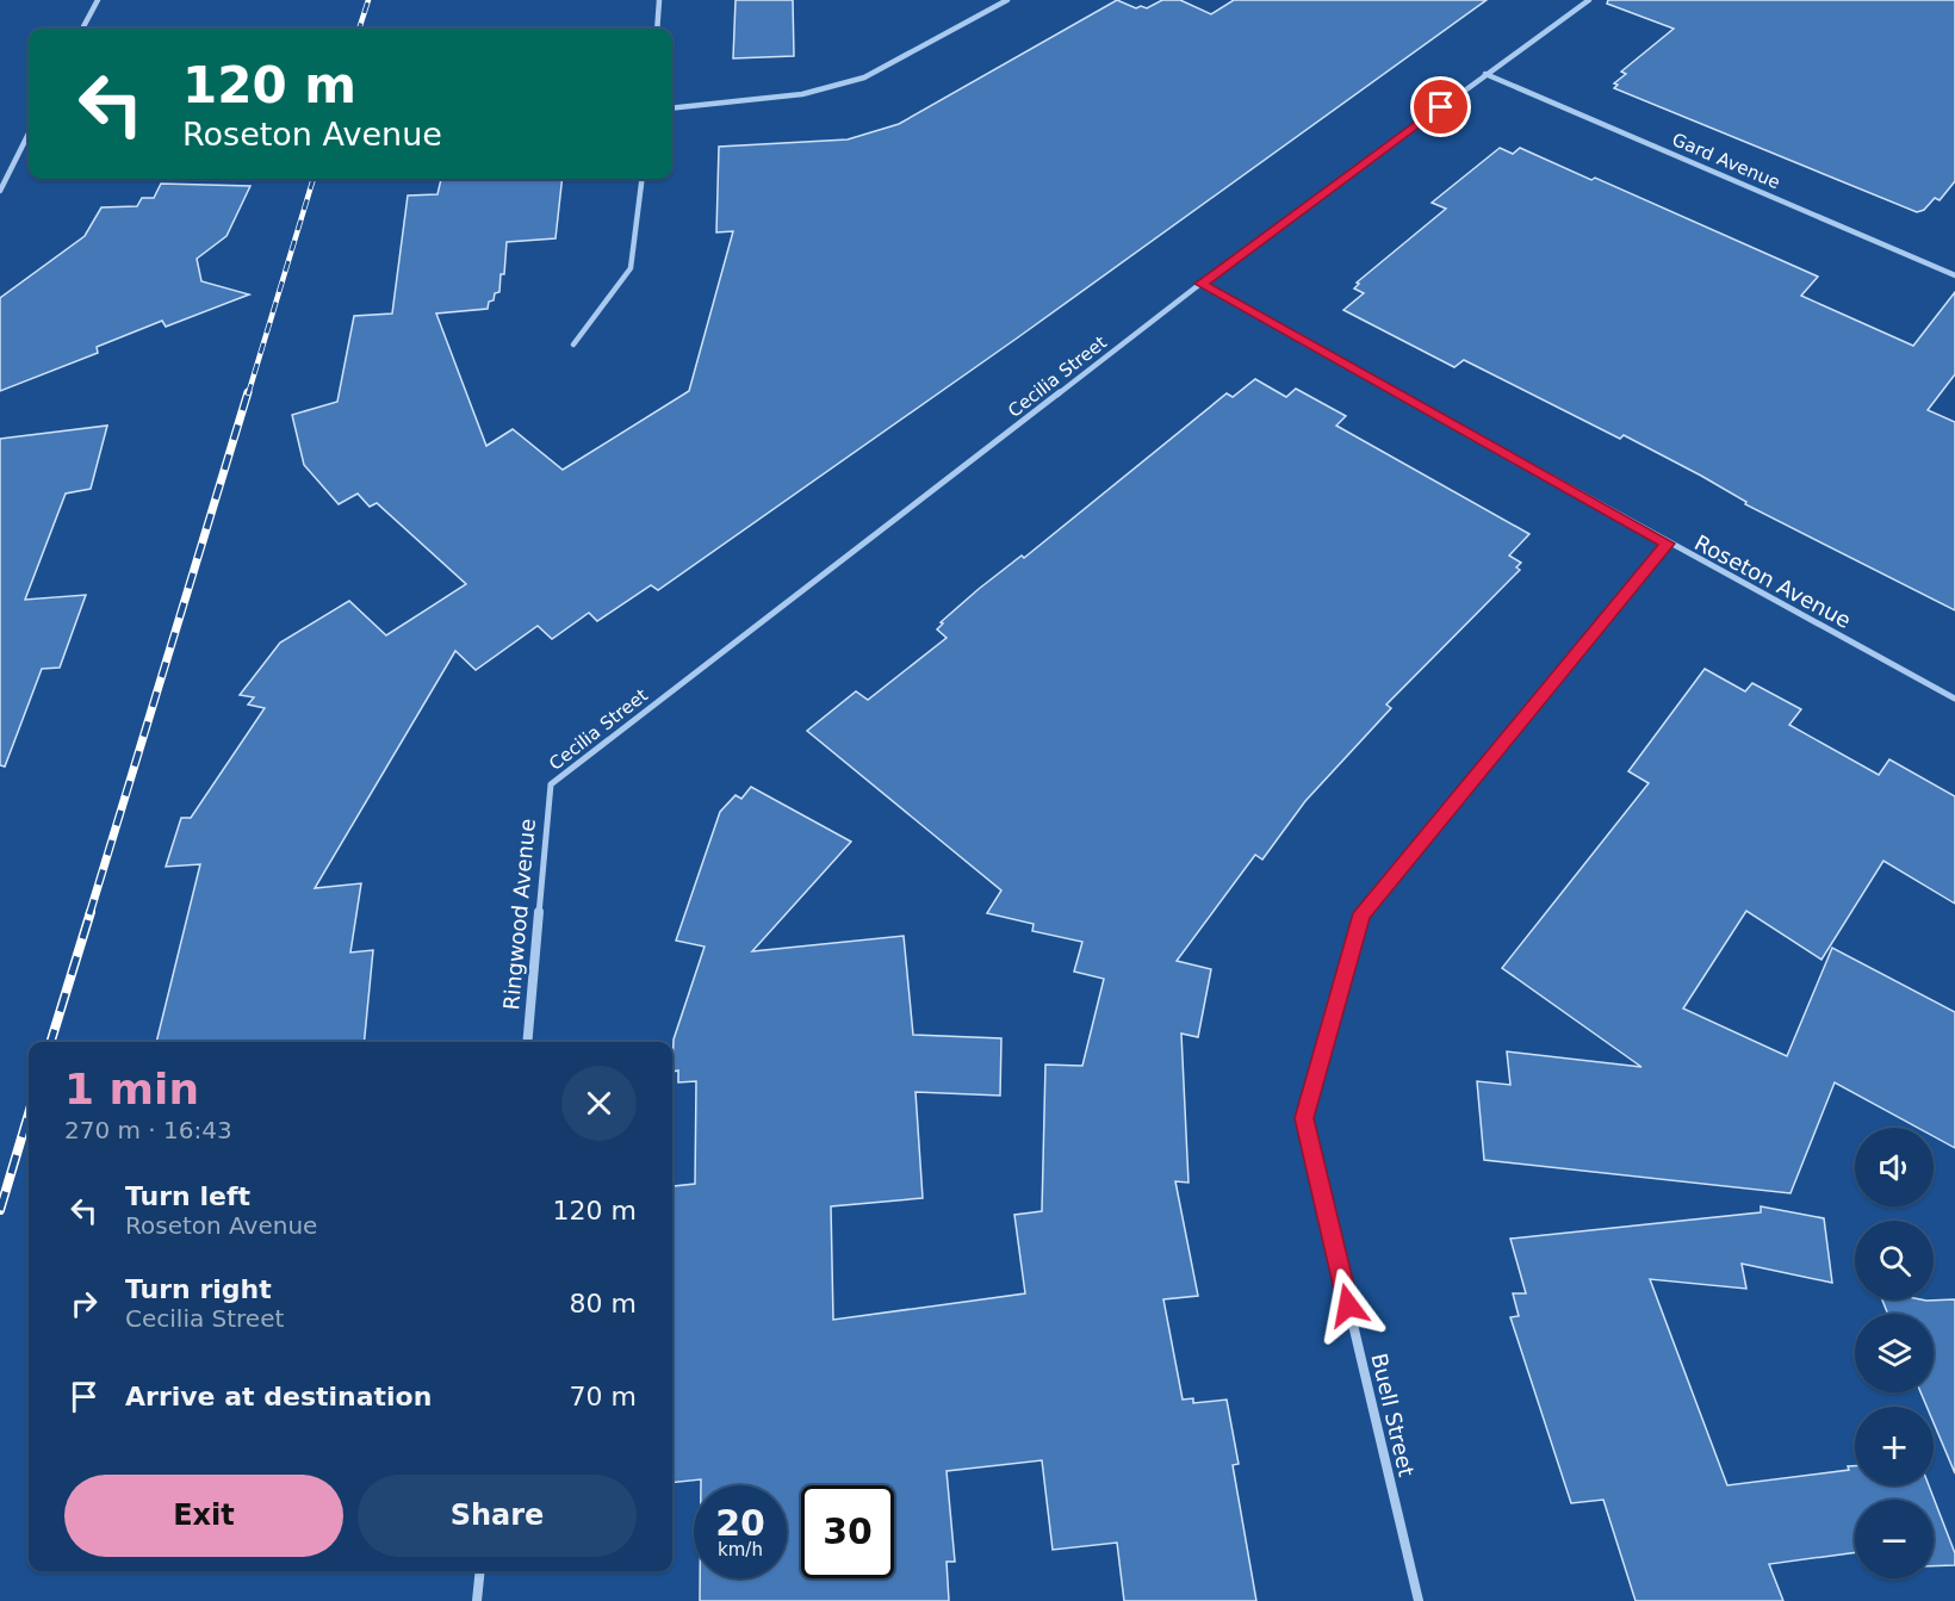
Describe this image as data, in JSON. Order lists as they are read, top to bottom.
{
  "streets": {
    "street": [
      "Gard Avenue",
      "Cecilia Street",
      "Roseton Avenue",
      "Ringwood Avenue",
      "Buell Street"
    ]
  },
  "crossings": [
    ["Gard Avenue", "Cecilia Street"],
    ["Cecilia Street", "Roseton Avenue"],
    ["Cecilia Street", "Ringwood Avenue"],
    ["Roseton Avenue", "Buell Street"]
  ],
  "page": {
    "turn": ["120 m", "Roseton Avenue"],
    "heading": ["1 min", "270 m · 16:43"],
    "map_buttons": ["+", "−"],
    "list": [
      {
        "name": "Turn left",
        "note": "Roseton Avenue",
        "value": "120 m"
      },
      {
        "name": "Turn right",
        "note": "Cecilia Street",
        "value": "80 m"
      },
      {
        "name": "Arrive at destination",
        "value": "70 m"
      }
    ],
    "buttons": ["Exit", "Share"],
    "speed": "20 km/h",
    "limit": "30"
  }
}
